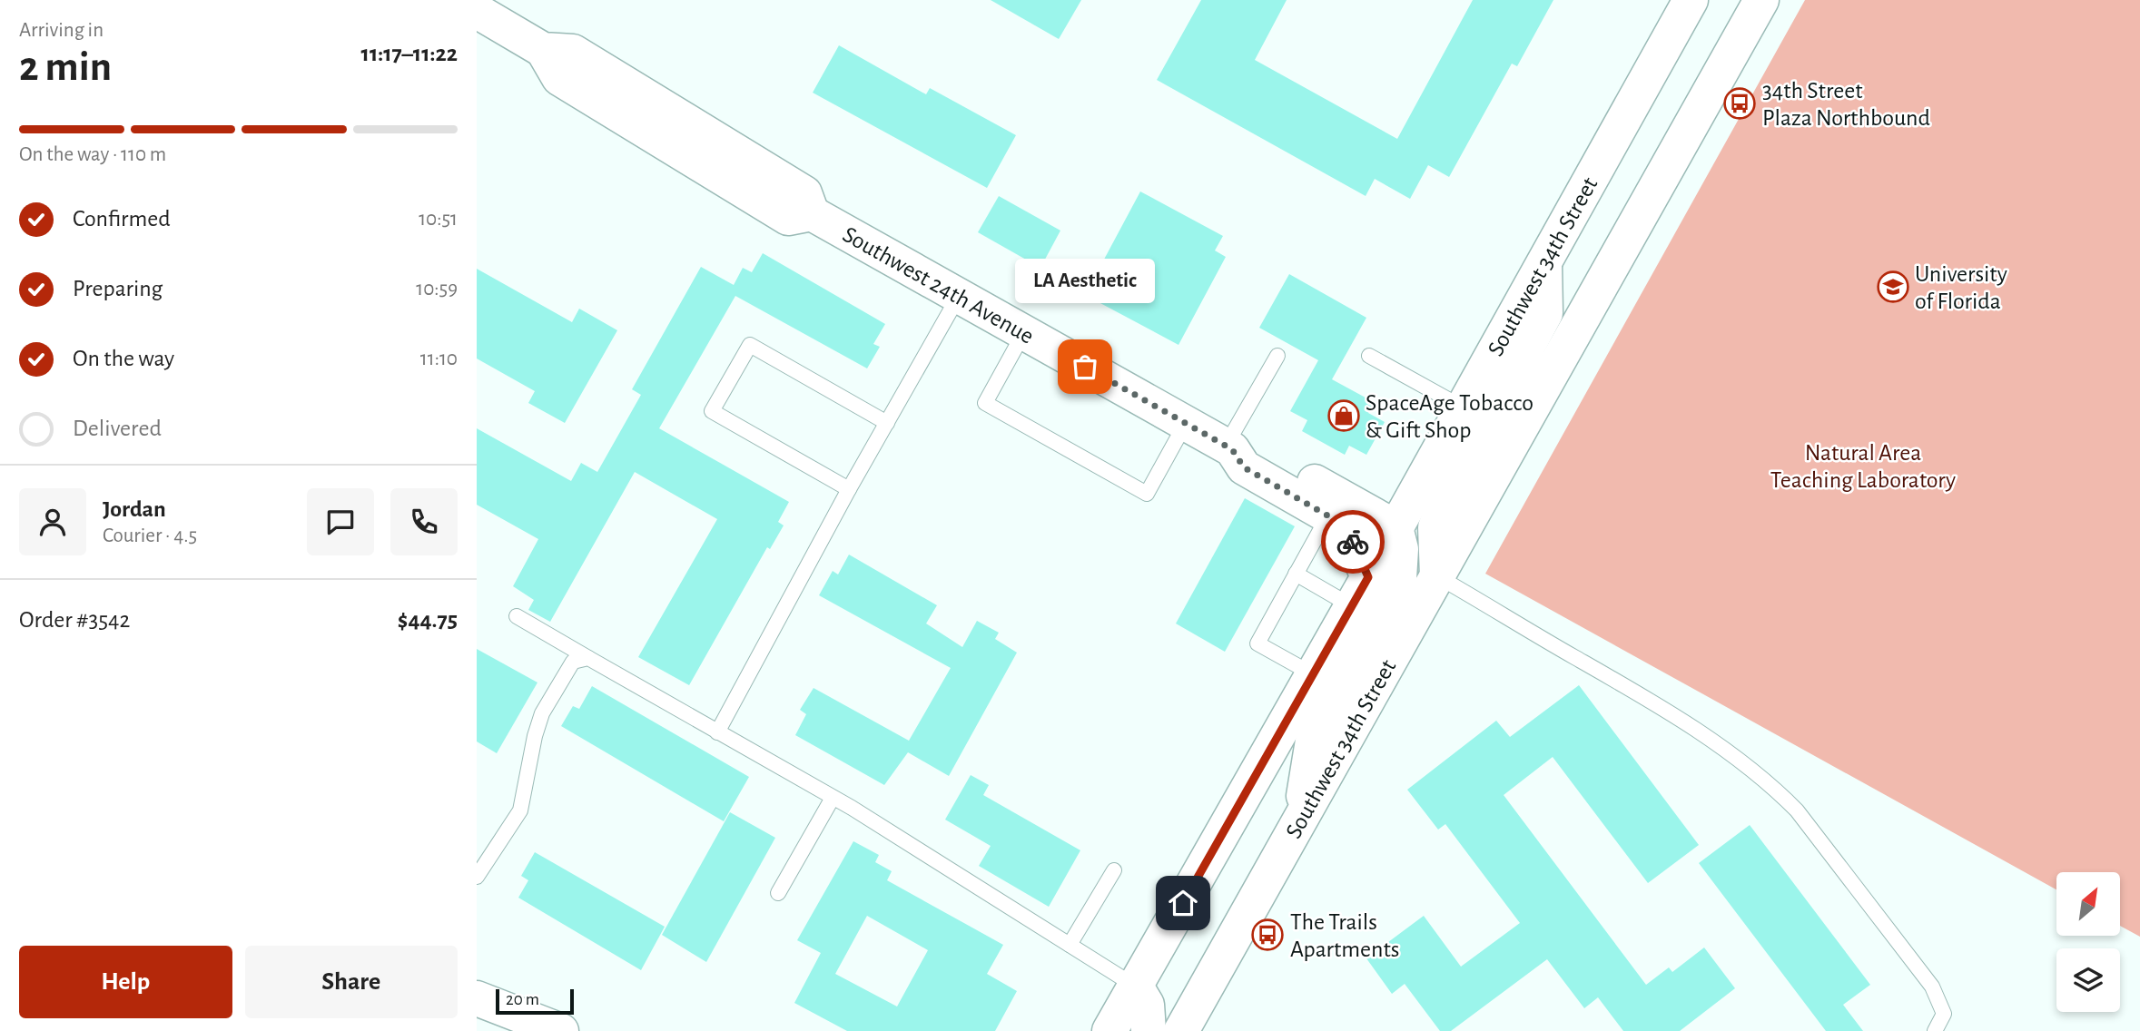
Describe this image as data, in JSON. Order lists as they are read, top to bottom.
{
  "streets": {
    "main road": ["Southwest 34th Street", "Southwest 24th Avenue"]
  },
  "crossings": [
    ["Southwest 34th Street", "Southwest 24th Avenue"]
  ],
  "parks": ["Natural Area Teaching Laboratory"],
  "places": {
    "bus stop": ["34th Street Plaza Northbound", "The Trails Apartments"],
    "school or university": ["University of Florida"],
    "other": ["LA Aesthetic"],
    "shop": ["SpaceAge Tobacco & Gift Shop"]
  },
  "scale_bar": "20 m",
  "north": "top right",
  "page": {
    "heading": ["2 min", "Arriving in", "11:17–11:22"],
    "panel": [
      "Jordan",
      "Courier · 4.5",
      "Order #3542",
      "$44.75"
    ],
    "bar": "On the way · 110 m",
    "list": [
      ["Confirmed", "10:51"],
      ["Preparing", "10:59"],
      ["On the way", "11:10"],
      "Delivered"
    ],
    "bubble": "LA Aesthetic",
    "buttons": ["Help", "Share"],
    "scale": "20 m"
  }
}
